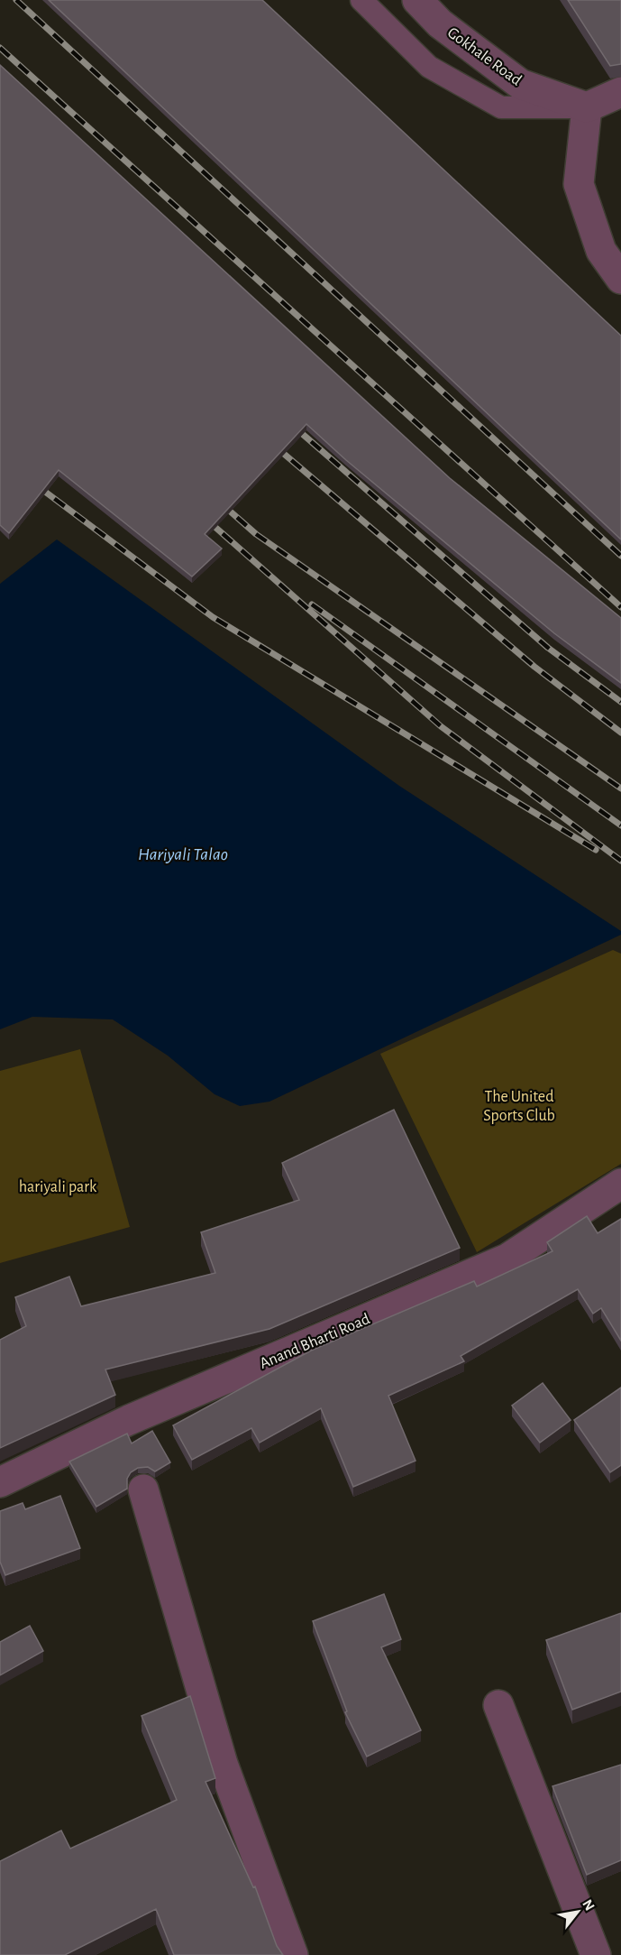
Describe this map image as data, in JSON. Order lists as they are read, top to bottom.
{
  "streets": {
    "street": ["Gokhale Road", "Anand Bharti Road"]
  },
  "water": ["Hariyali Talao"],
  "parks": ["The United Sports Club", "hariyali park"],
  "north": "top right"
}
